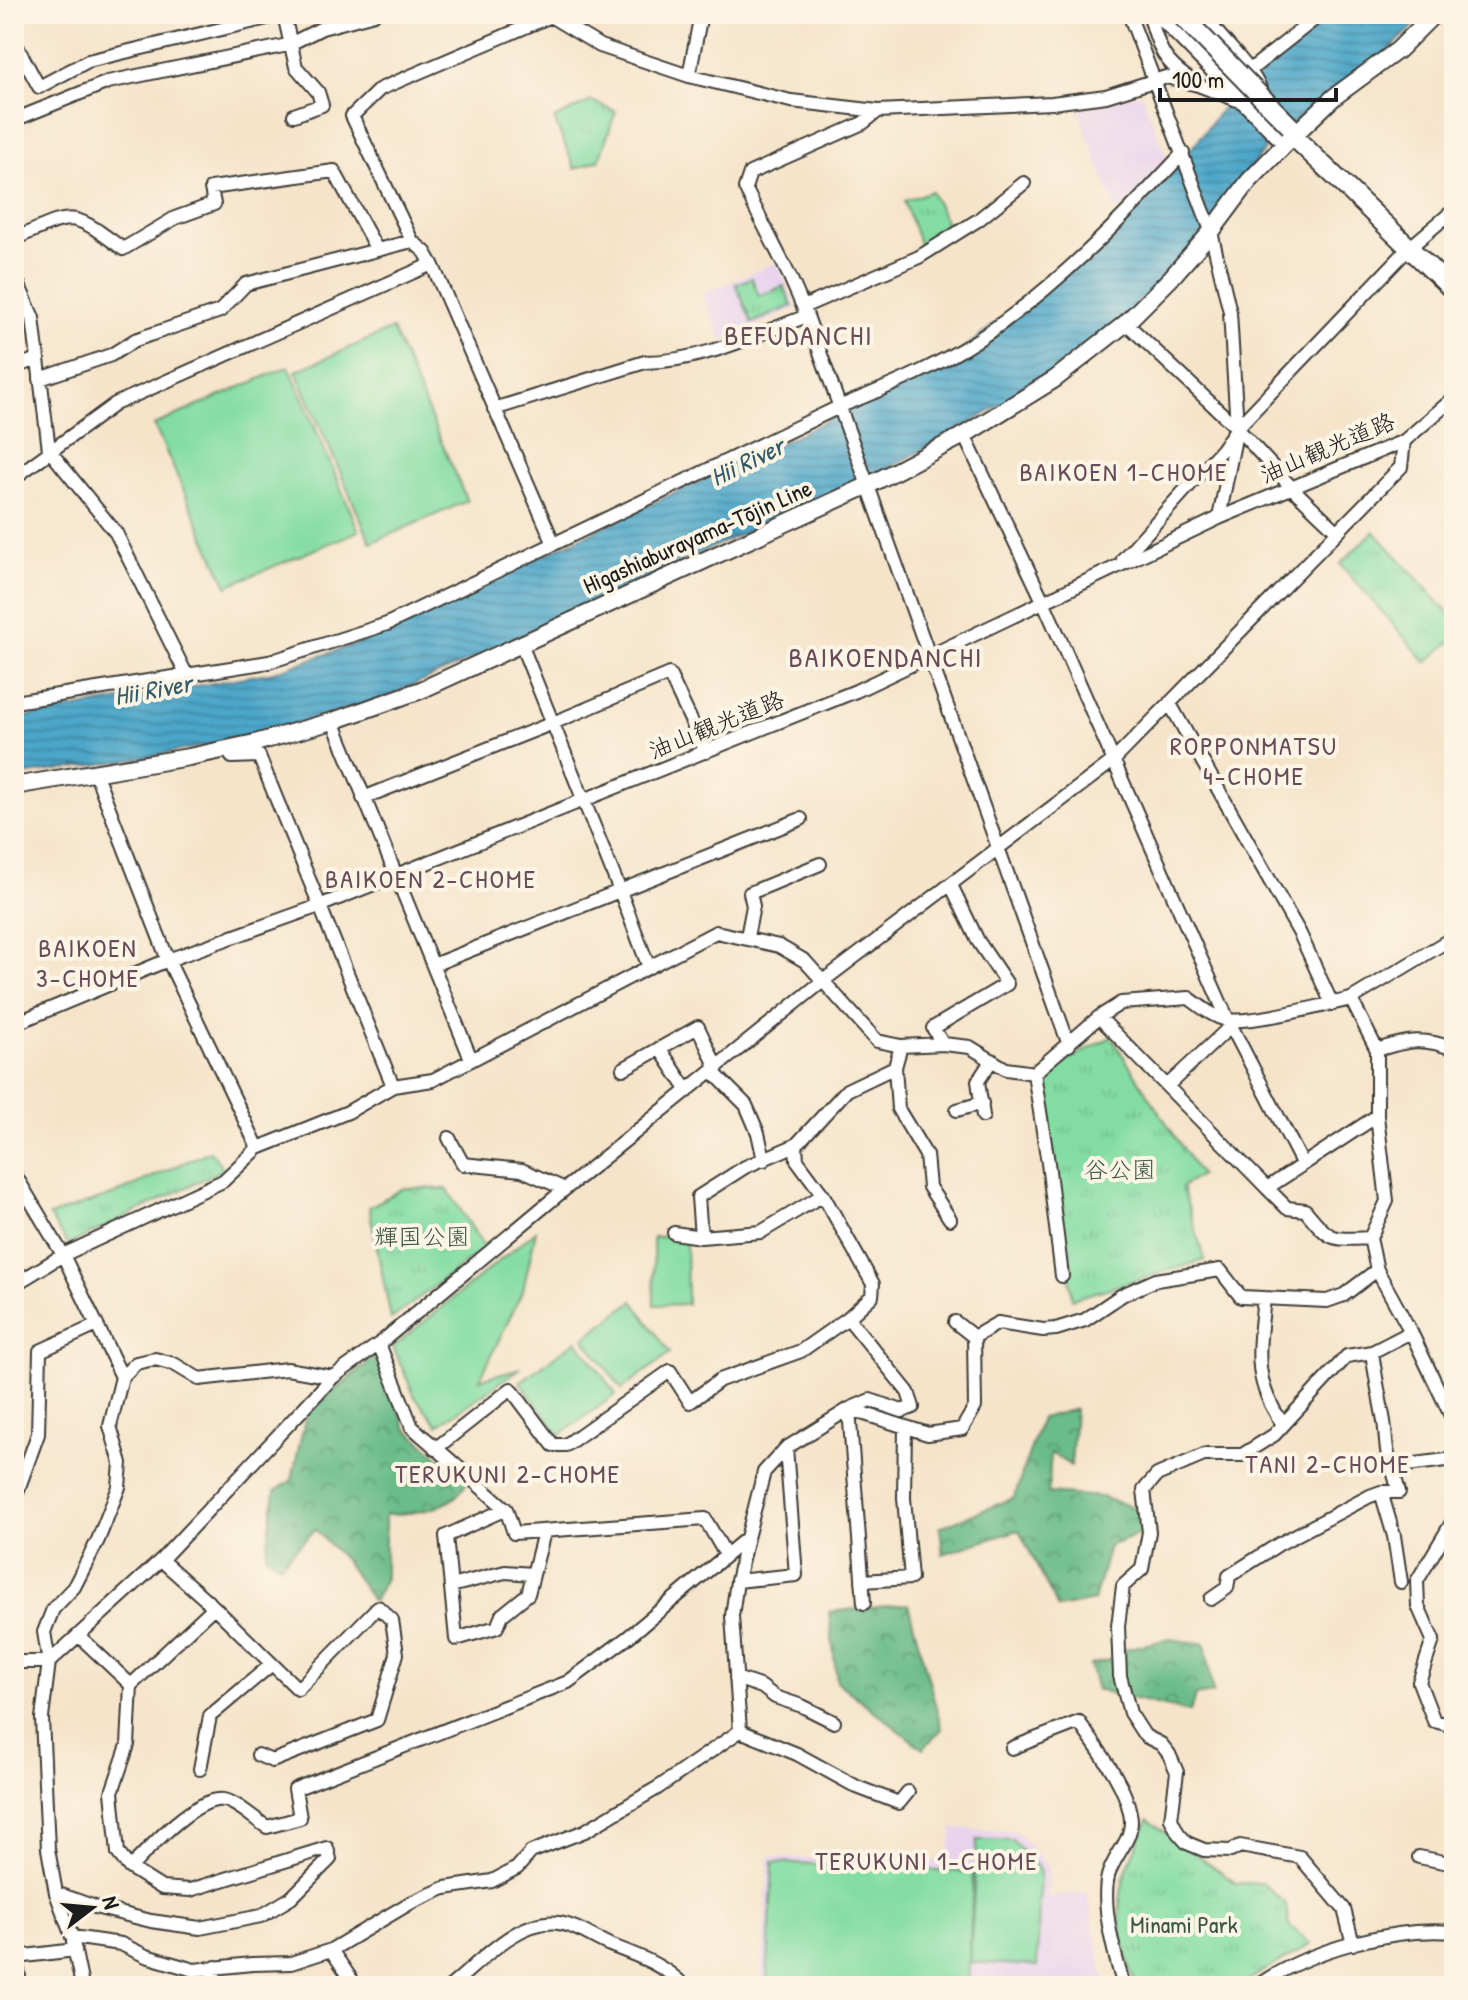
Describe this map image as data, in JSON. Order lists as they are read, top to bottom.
{
  "streets": {
    "main road": ["Higashiaburayama-Tōjin Line"],
    "street": ["油山観光道路"]
  },
  "districts": [
    "BEFUDANCHI",
    "BAIKOEN 1-CHOME",
    "BAIKOENDANCHI",
    "ROPPONMATSU 4-CHOME",
    "BAIKOEN 2-CHOME",
    "BAIKOEN 3-CHOME",
    "TANI 2-CHOME",
    "TERUKUNI 2-CHOME",
    "TERUKUNI 1-CHOME"
  ],
  "water": ["Hii River"],
  "parks": ["谷公園", "輝国公園", "Minami Park"],
  "scale_bar": "100 m",
  "north": "right"
}
